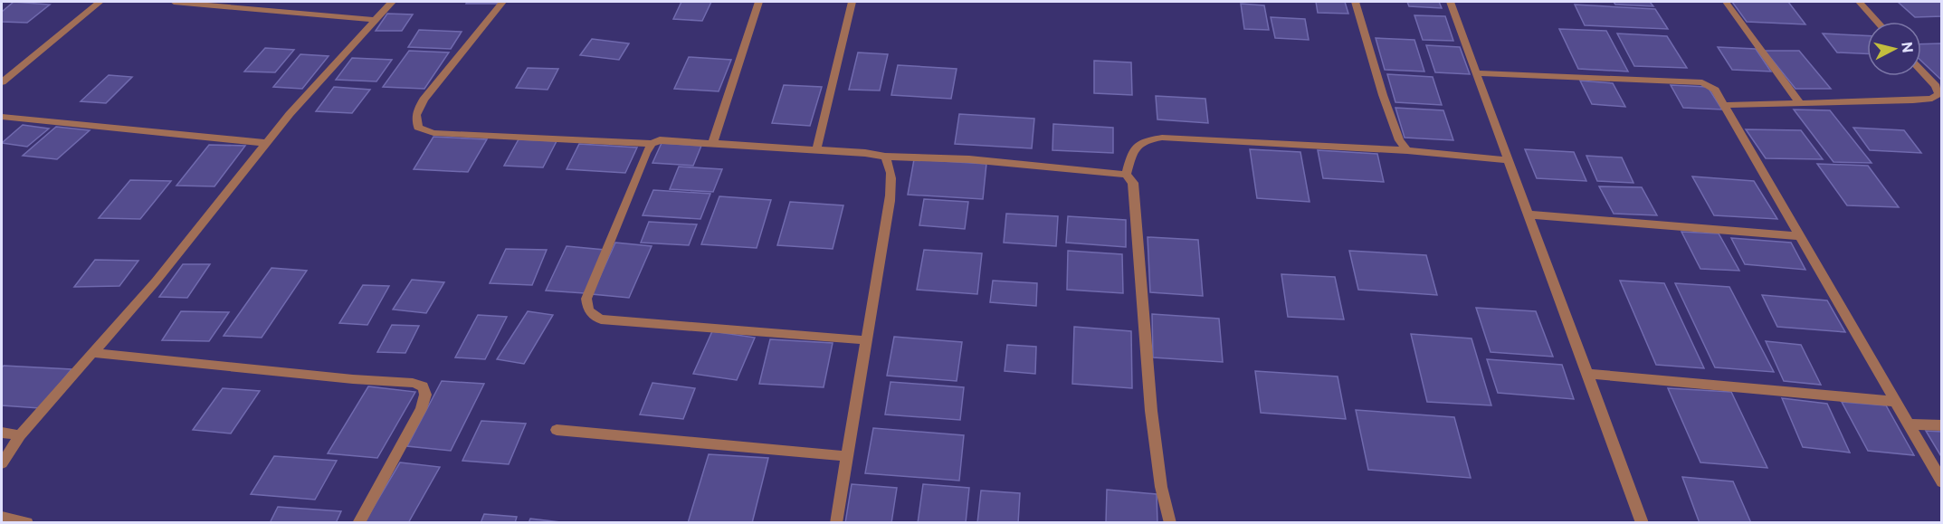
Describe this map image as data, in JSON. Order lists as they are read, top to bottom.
{
  "north": "right"
}
